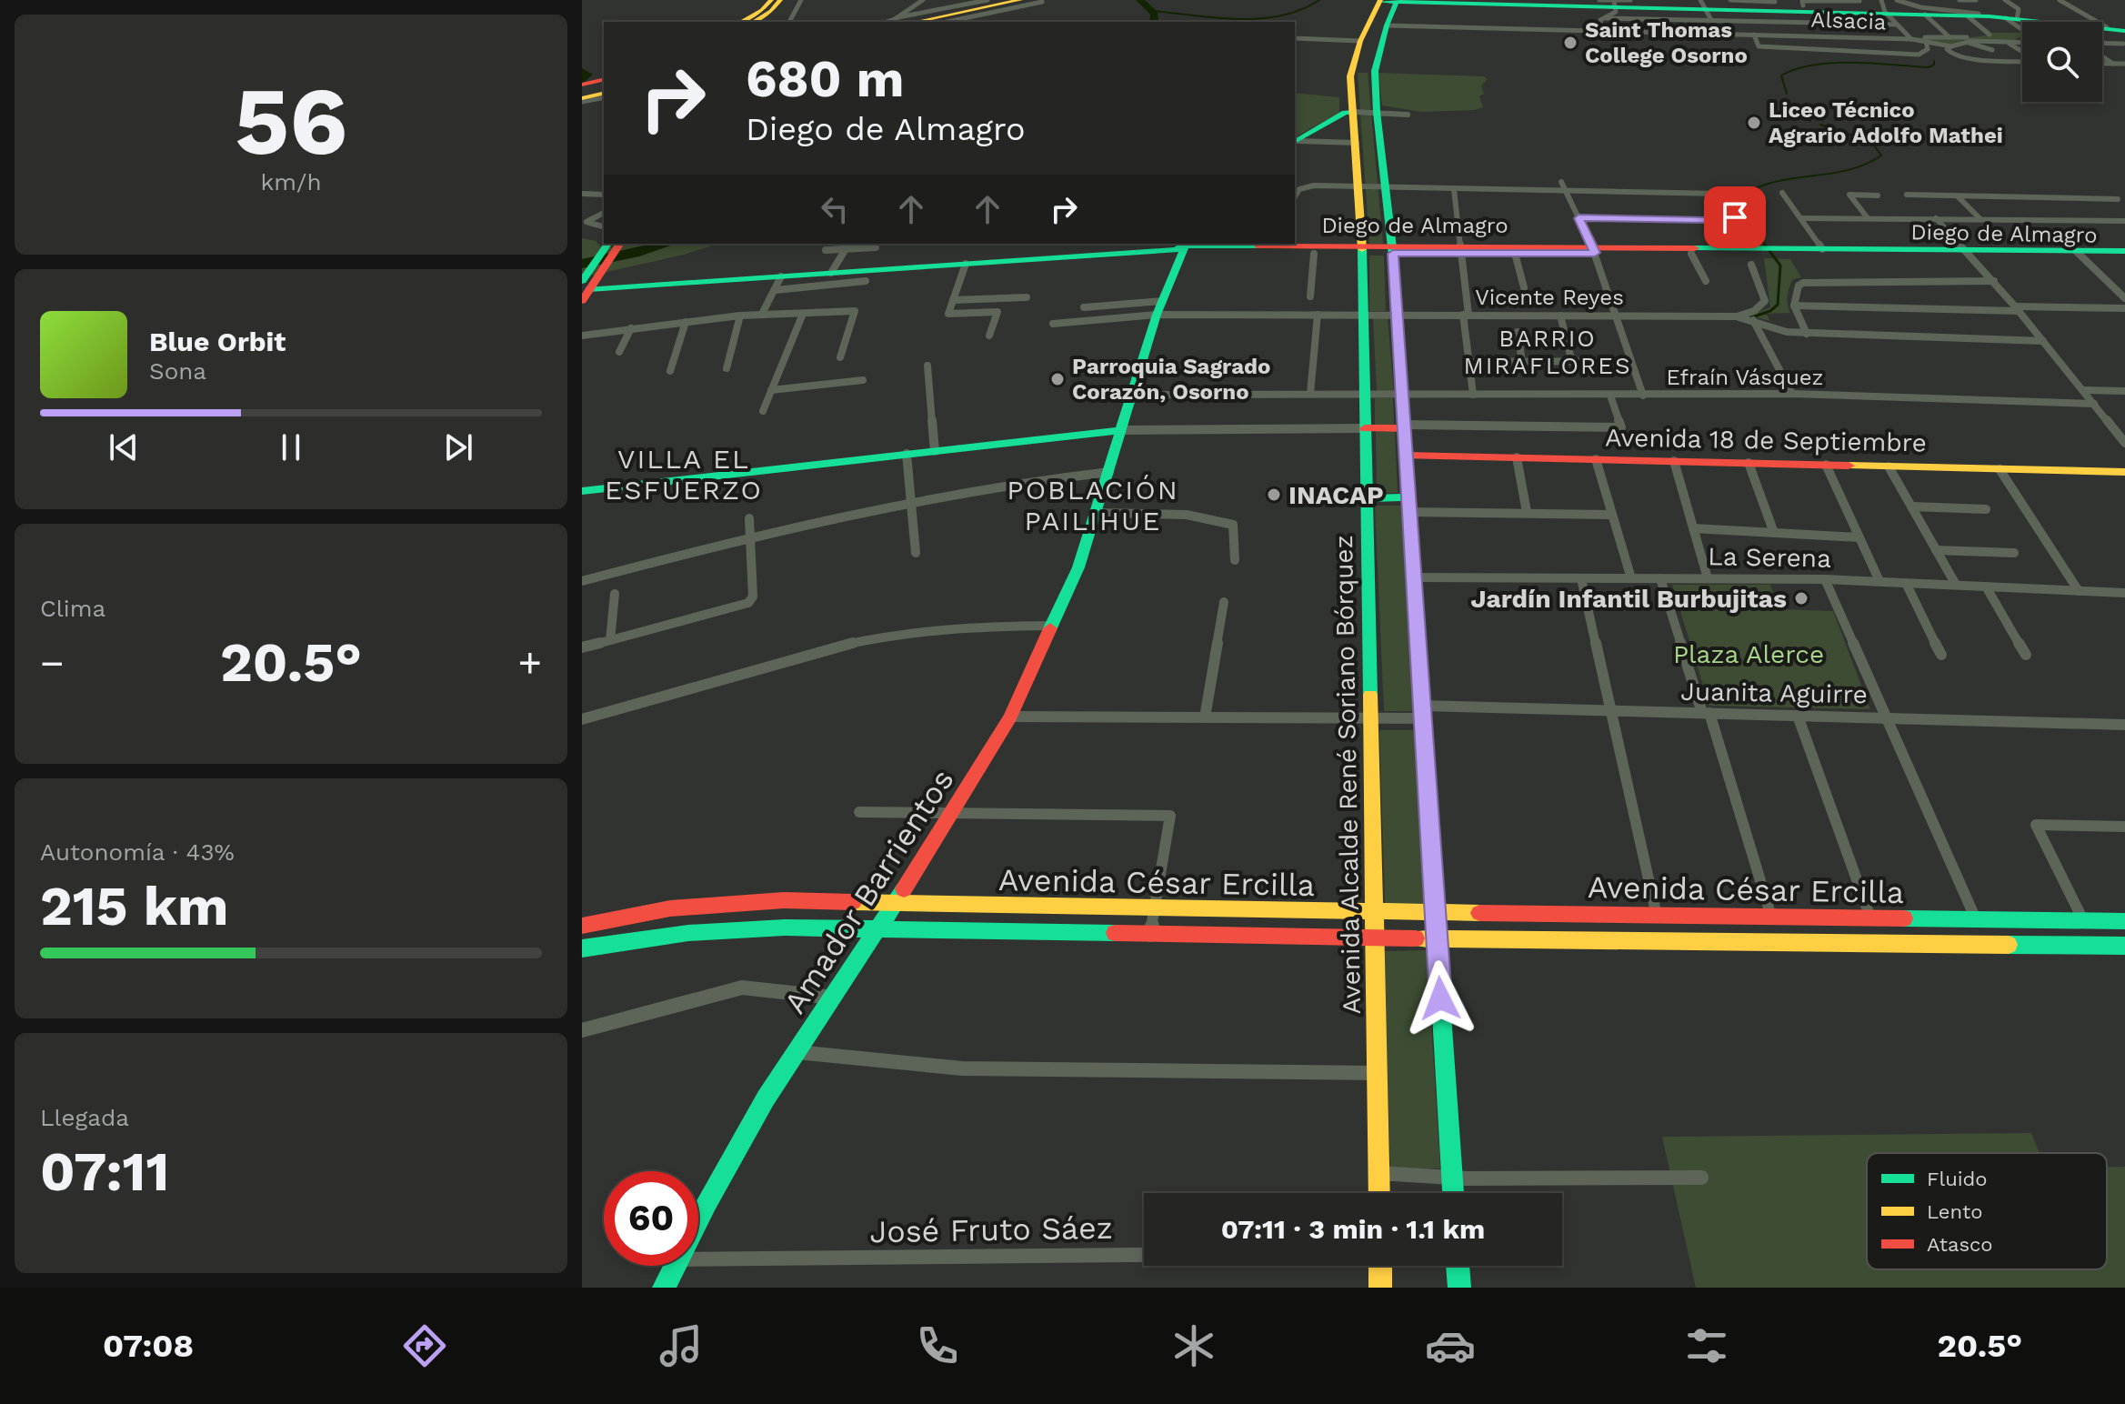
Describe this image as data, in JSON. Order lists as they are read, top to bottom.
{
  "streets": {
    "main road": [
      "Diego de Almagro",
      "Avenida 18 de Septiembre",
      "Avenida Alcalde René Soriano Bórquez",
      "Avenida César Ercilla",
      "Amador Barrientos"
    ],
    "street": [
      "Alsacia",
      "Vicente Reyes",
      "Efraín Vásquez",
      "La Serena",
      "Juanita Aguirre",
      "José Fruto Sáez"
    ]
  },
  "crossings": [
    ["Diego de Almagro", "Avenida Alcalde René Soriano Bórquez"],
    ["Diego de Almagro", "Amador Barrientos"],
    ["Vicente Reyes", "Avenida Alcalde René Soriano Bórquez"],
    ["Vicente Reyes", "Amador Barrientos"],
    ["Efraín Vásquez", "Avenida Alcalde René Soriano Bórquez"],
    ["Efraín Vásquez", "Amador Barrientos"],
    ["Juanita Aguirre", "Avenida Alcalde René Soriano Bórquez"],
    ["Juanita Aguirre", "Amador Barrientos"],
    ["Avenida Alcalde René Soriano Bórquez", "Avenida César Ercilla"],
    ["Avenida César Ercilla", "Amador Barrientos"]
  ],
  "districts": ["BARRIO MIRAFLORES", "VILLA EL ESFUERZO", "POBLACIÓN PAILIHUE"],
  "parks": ["Plaza Alerce"],
  "places": [
    "Saint Thomas College Osorno",
    "Liceo Técnico Agrario Adolfo Mathei",
    "Parroquia Sagrado Corazón, Osorno",
    "INACAP",
    "Jardín Infantil Burbujitas"
  ],
  "legend": ["Fluido", "Lento", "Atasco"],
  "page": {
    "tile": [
      ["56", "km/h"],
      "Clima",
      ["Autonomía · 43%", "215 km"],
      ["Llegada", "07:11"]
    ],
    "turn": ["680 m", "Diego de Almagro"],
    "song": ["Blue Orbit", "Sona"],
    "heat": ["−", "20.5°", "+"],
    "limit": "60",
    "trip": "07:11 · 3 min · 1.1 km",
    "tabs": ["07:08", "20.5°"]
  }
}
